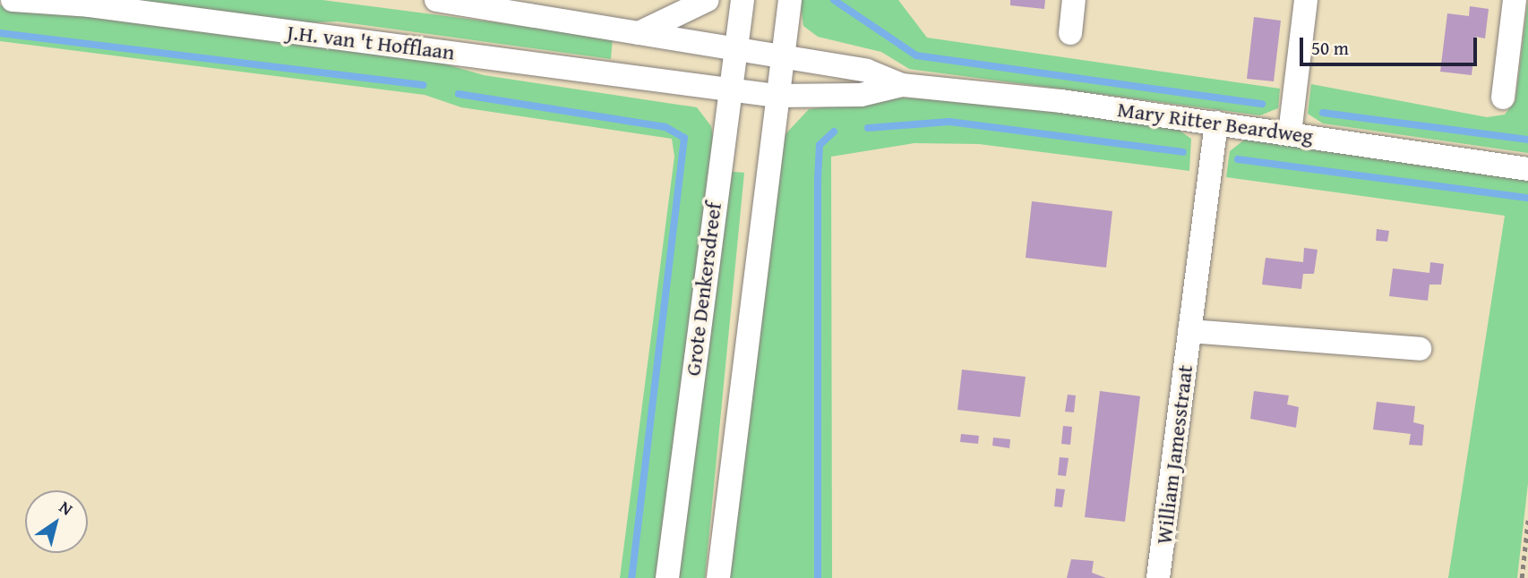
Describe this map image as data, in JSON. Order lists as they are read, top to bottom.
{
  "streets": {
    "street": [
      "J.H. van 't Hofflaan",
      "Mary Ritter Beardweg",
      "Grote Denkersdreef",
      "William Jamesstraat"
    ]
  },
  "crossings": [
    ["J.H. van 't Hofflaan", "Mary Ritter Beardweg"],
    ["J.H. van 't Hofflaan", "Grote Denkersdreef"],
    ["Mary Ritter Beardweg", "Grote Denkersdreef"],
    ["Mary Ritter Beardweg", "William Jamesstraat"]
  ],
  "scale_bar": "50 m",
  "north": "top right"
}
